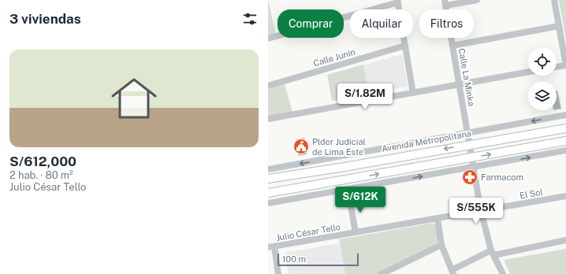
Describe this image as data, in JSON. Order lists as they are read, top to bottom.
{
  "streets": {
    "main road": ["Avenida Metropolitana"],
    "street": [
      "Calle Junín",
      "Calle La Minka",
      "El Sol",
      "Julio César Tello"
    ]
  },
  "crossings": [
    ["Calle La Minka", "Avenida Metropolitana"],
    ["Calle La Minka", "El Sol"],
    ["Calle La Minka", "Julio César Tello"],
    ["El Sol", "Julio César Tello"]
  ],
  "places": {
    "public building": ["Plder Judicial de Lima Este"],
    "pharmacy": ["Farmacom"]
  },
  "scale_bar": "100 m",
  "page": {
    "heading": "3 viviendas",
    "chip": ["Comprar", "Alquilar", "Filtros"],
    "list": [
      {
        "name": "S/612,000",
        "note": "2 hab. · 80 m² · Julio César Tello"
      }
    ],
    "price": ["S/1.82M", "S/612K", "S/555K"],
    "scale": "100 m"
  }
}
